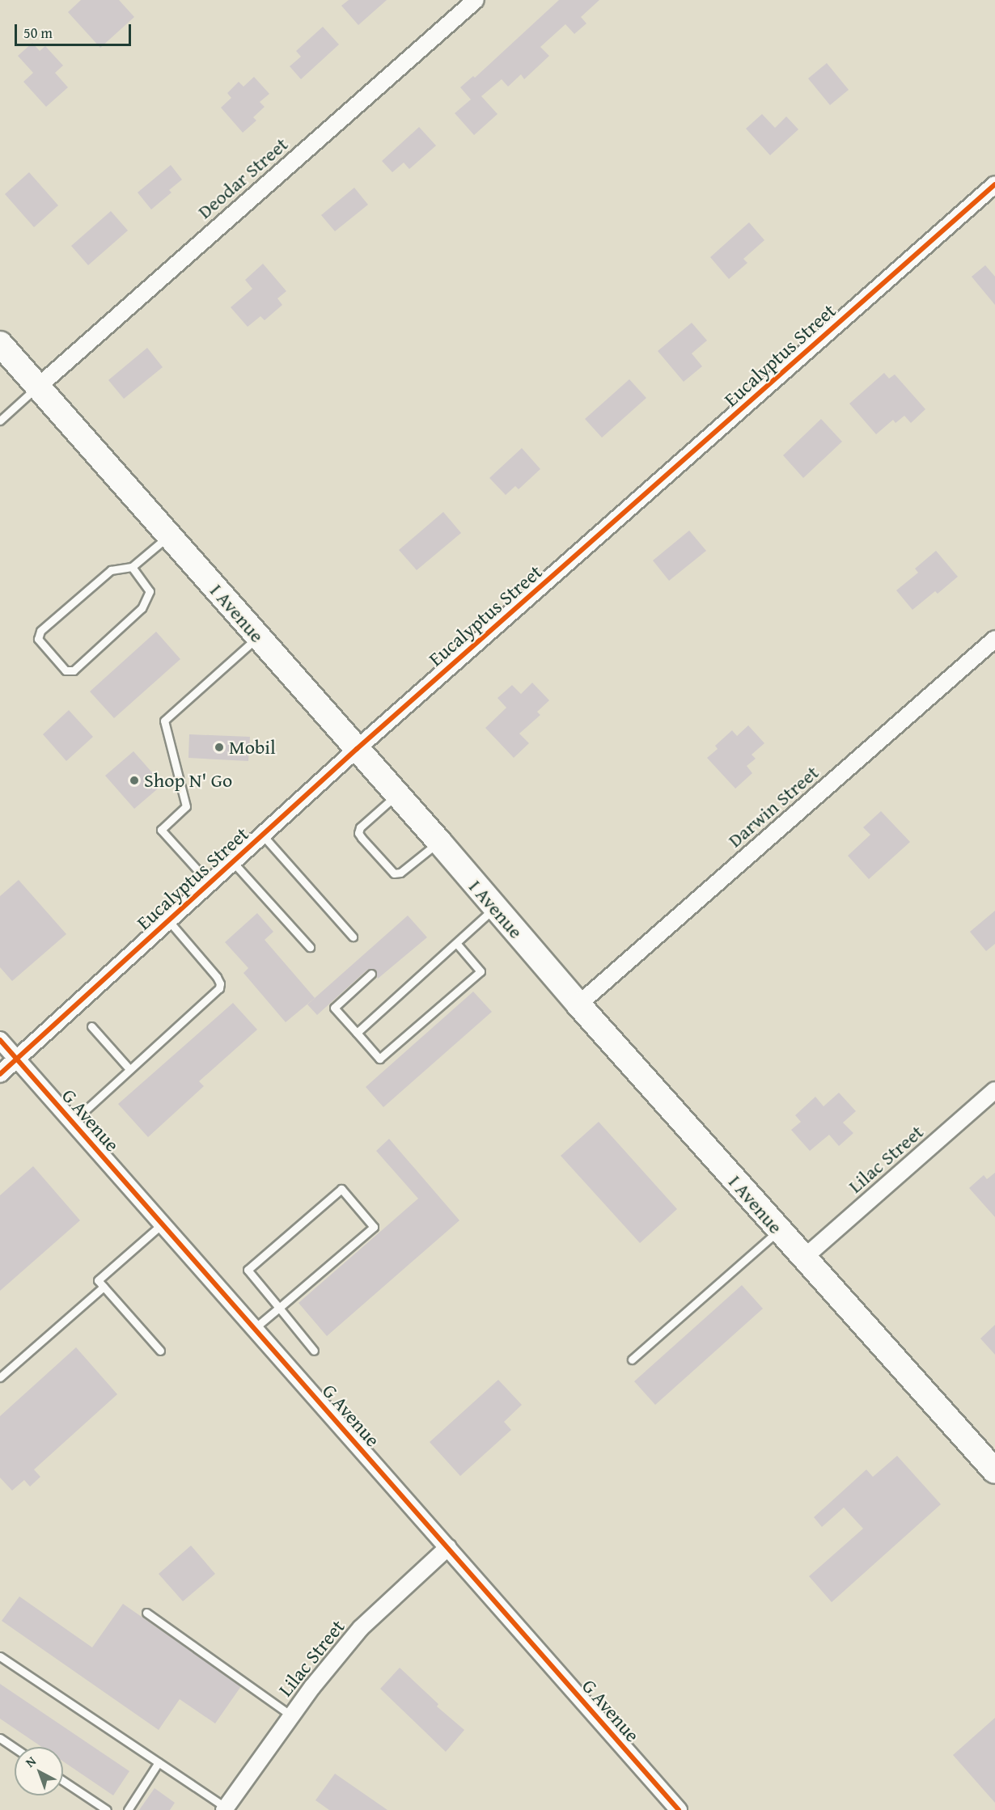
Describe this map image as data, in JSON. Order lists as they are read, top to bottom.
{
  "streets": {
    "main road": ["I Avenue"],
    "street": [
      "Deodar Street",
      "Eucalyptus Street",
      "Darwin Street",
      "G Avenue",
      "Lilac Street"
    ]
  },
  "crossings": [
    ["Deodar Street", "I Avenue"],
    ["Eucalyptus Street", "I Avenue"],
    ["Eucalyptus Street", "G Avenue"],
    ["I Avenue", "Darwin Street"],
    ["I Avenue", "Lilac Street"],
    ["G Avenue", "Lilac Street"]
  ],
  "places": ["Mobil", "Shop N' Go"],
  "scale_bar": "50 m",
  "north": "top left"
}
